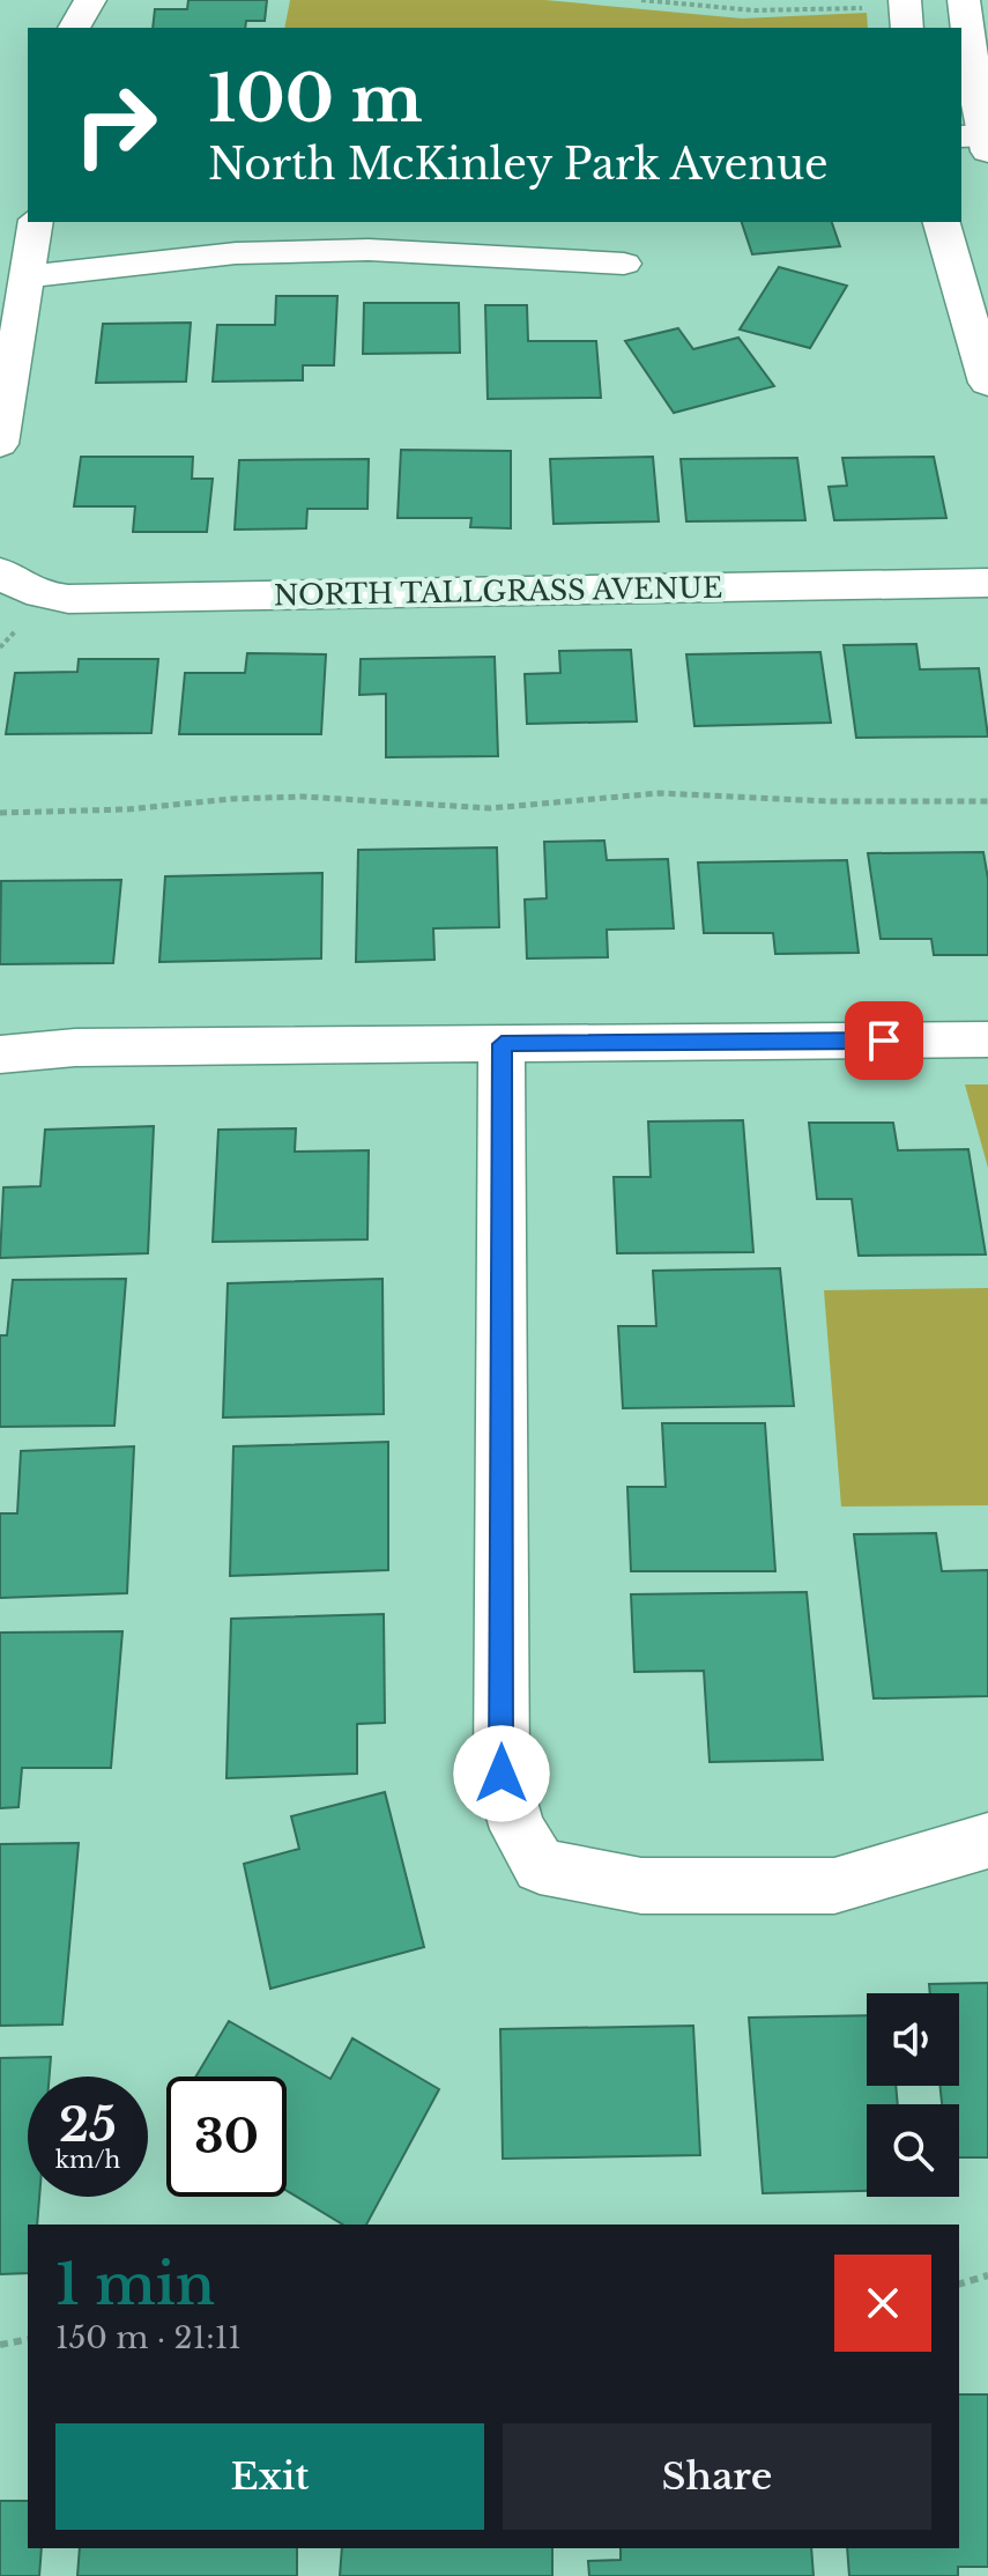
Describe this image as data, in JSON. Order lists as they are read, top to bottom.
{
  "streets": {
    "street": ["NORTH TALLGRASS AVENUE"]
  },
  "page": {
    "turn": ["100 m", "North McKinley Park Avenue"],
    "speed": "25 km/h",
    "limit": "30",
    "heading": ["1 min", "150 m · 21:11"],
    "buttons": ["Exit", "Share"]
  }
}
